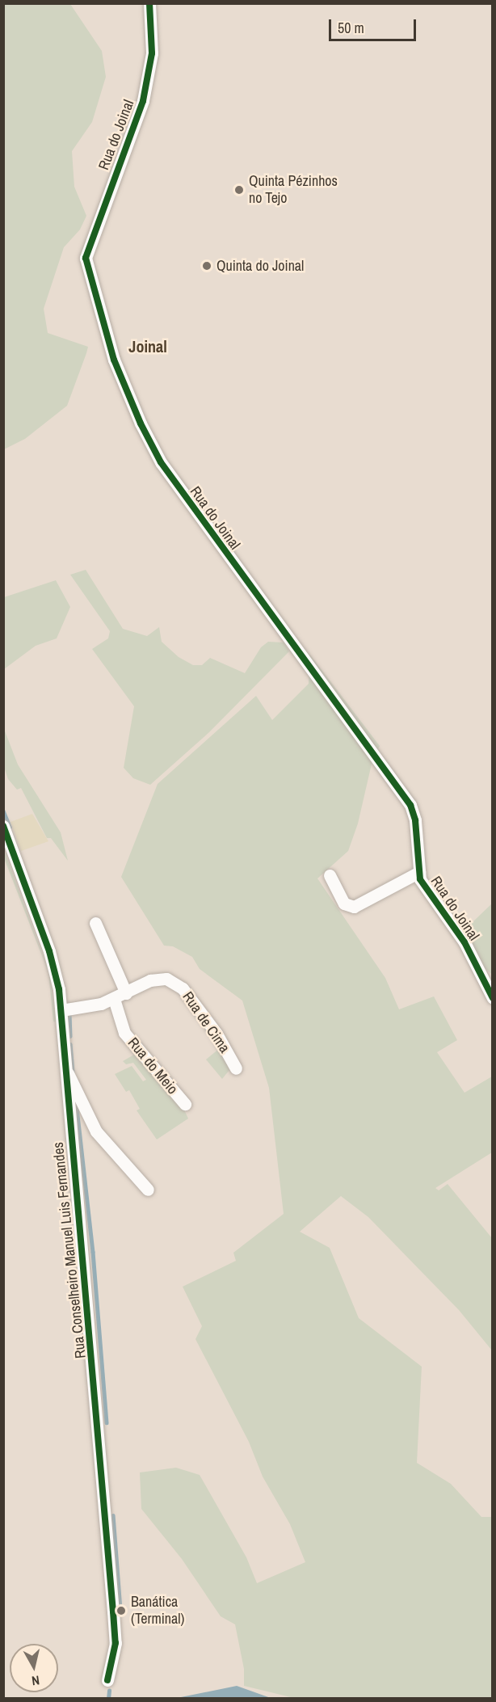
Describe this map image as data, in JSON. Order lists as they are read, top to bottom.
{
  "streets": {
    "street": [
      "Rua do Joinal",
      "Rua de Cima",
      "Rua do Meio",
      "Rua Conselheiro Manuel Luis Fernandes"
    ]
  },
  "crossings": [
    ["Rua de Cima", "Rua do Meio"],
    ["Rua de Cima", "Rua Conselheiro Manuel Luis Fernandes"]
  ],
  "districts": ["Joinal"],
  "places": ["Quinta Pézinhos no Tejo", "Quinta do Joinal", "Banática (Terminal)"],
  "scale_bar": "50 m",
  "north": "bottom"
}
